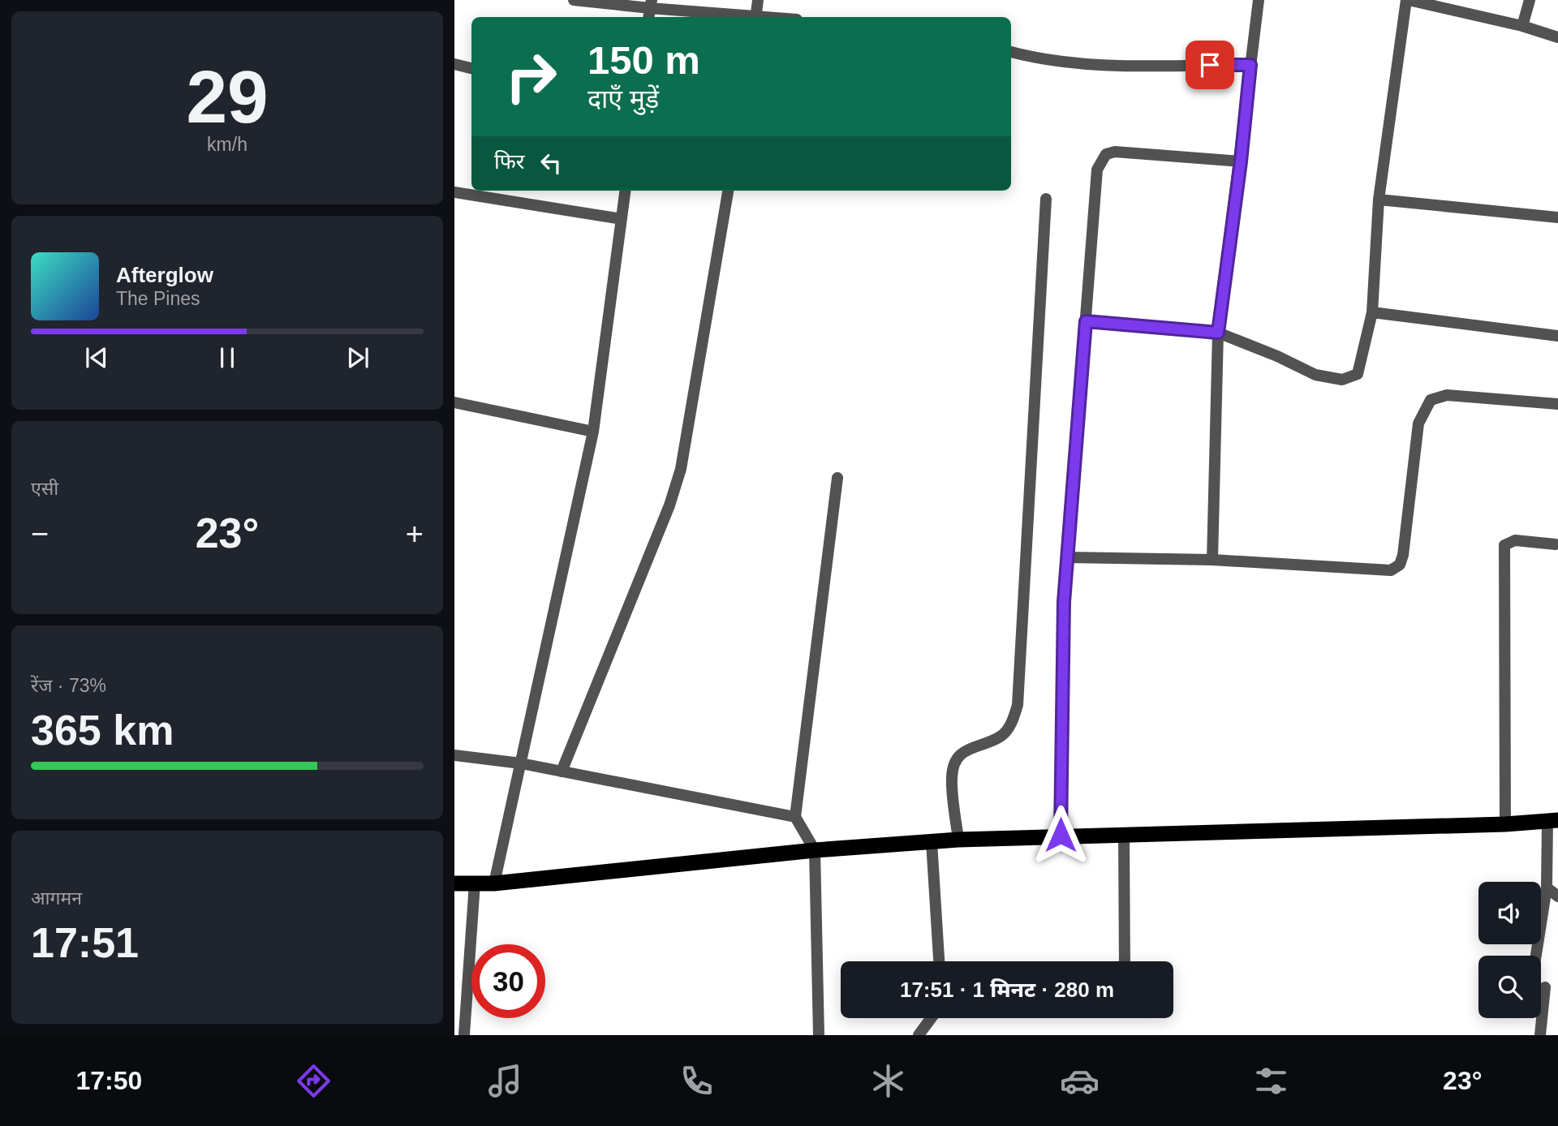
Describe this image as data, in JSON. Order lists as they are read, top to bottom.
{
  "page": {
    "tile": [
      ["29", "km/h"],
      "एसी",
      ["रेंज · 73%", "365 km"],
      ["आगमन", "17:51"]
    ],
    "turn": ["150 m", "दाएँ मुड़ें"],
    "then": "फिर",
    "song": ["Afterglow", "The Pines"],
    "heat": ["−", "23°", "+"],
    "limit": "30",
    "trip": "17:51 · 1 मिनट · 280 m",
    "tabs": ["17:50", "23°"]
  }
}
